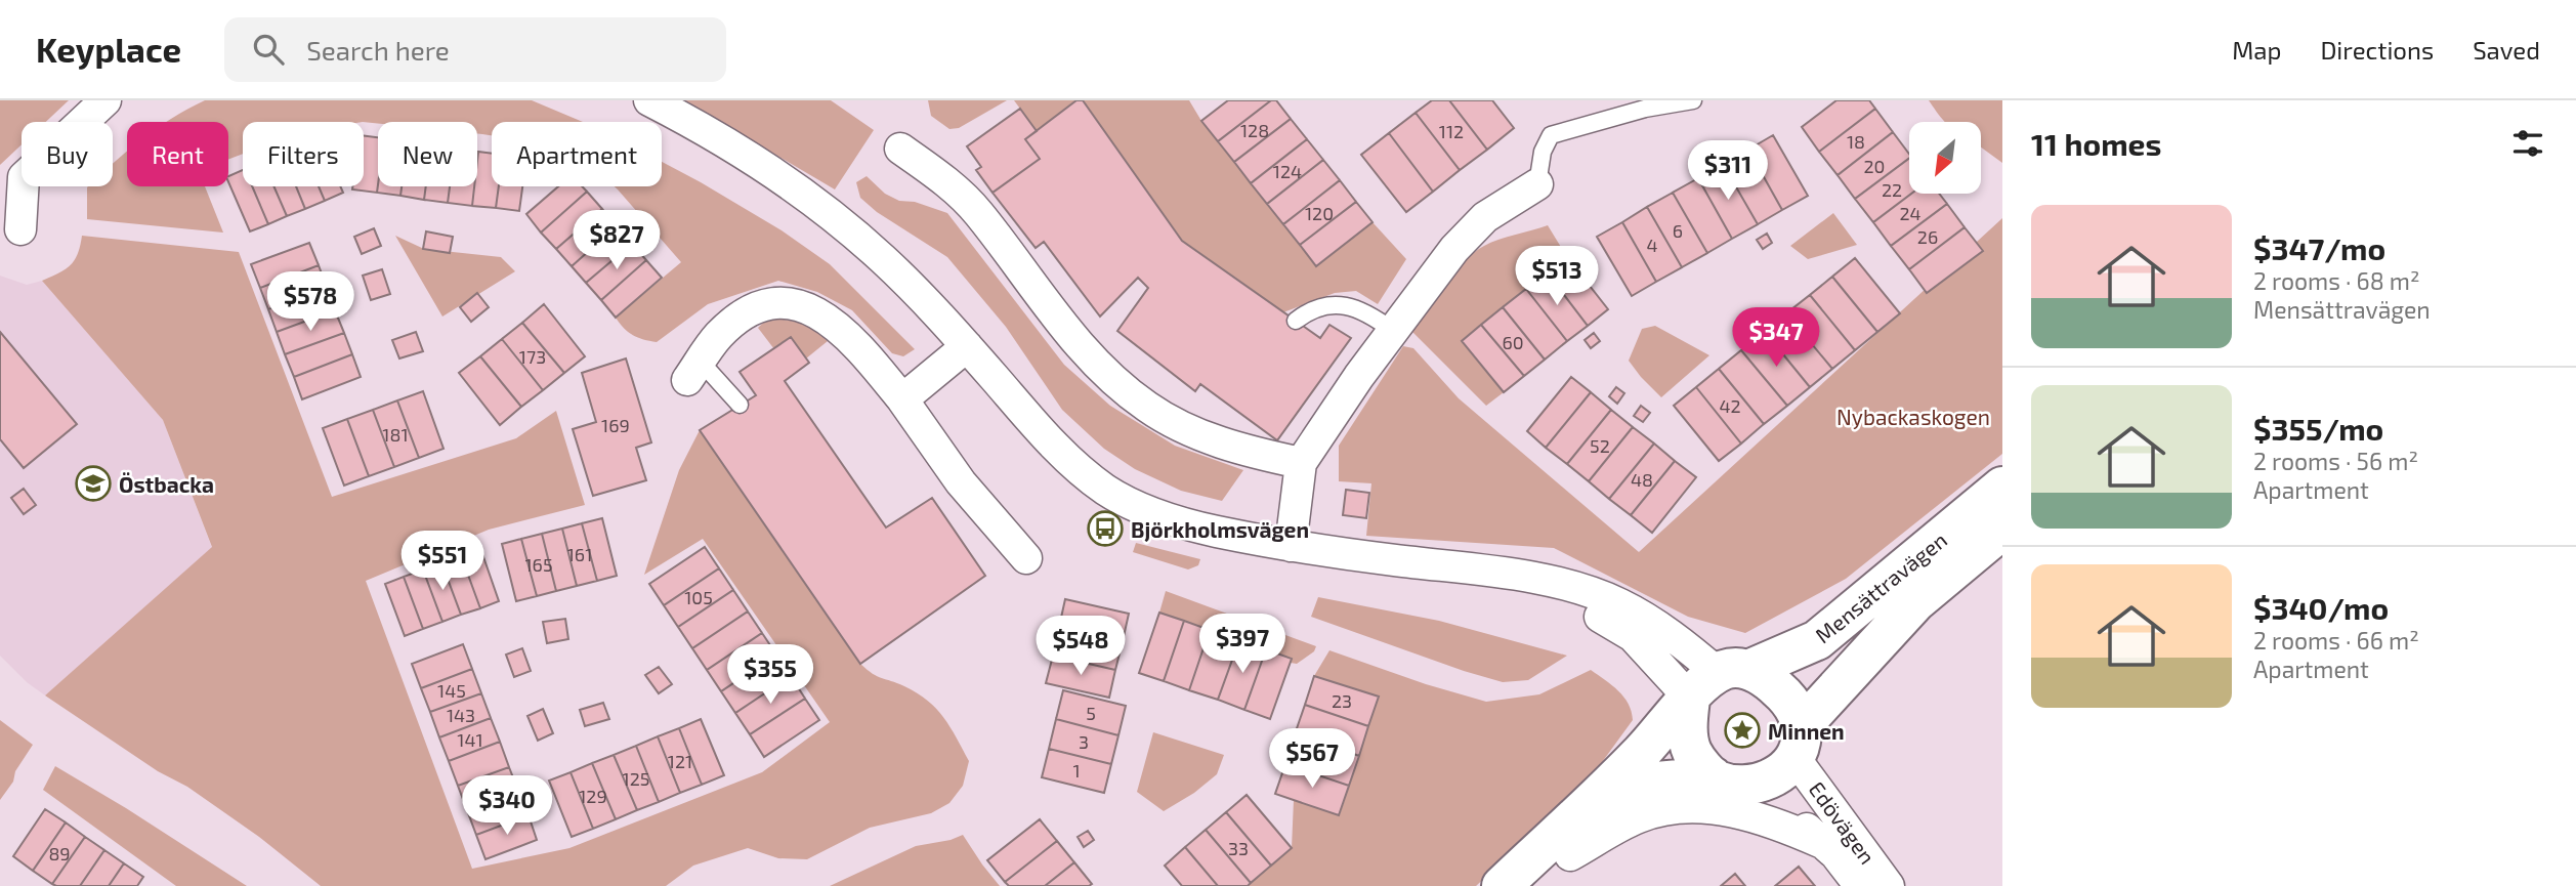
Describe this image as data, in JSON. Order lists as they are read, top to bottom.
{
  "streets": {
    "street": ["Mensättravägen", "Edövägen"]
  },
  "crossings": [
    ["Mensättravägen", "Edövägen"]
  ],
  "parks": ["Nybackaskogen"],
  "places": {
    "school or university": ["Östbacka"],
    "bus stop": ["Björkholmsvägen"],
    "place": ["Minnen"]
  },
  "house_numbers": [
    "128",
    "112",
    "18",
    "20",
    "124",
    "22",
    "120",
    "24",
    "6",
    "26",
    "4",
    "60",
    "173",
    "42",
    "169",
    "181",
    "52",
    "48",
    "161",
    "165",
    "105",
    "145",
    "23",
    "5",
    "143",
    "141",
    "3",
    "121",
    "1",
    "125",
    "129",
    "33",
    "89"
  ],
  "north": "bottom left",
  "page": {
    "header": "Keyplace",
    "search": "Search here",
    "nav": ["Map", "Directions", "Saved"],
    "heading": "11 homes",
    "chip": [
      "Buy",
      "Rent",
      "Filters",
      "New",
      "Apartment"
    ],
    "price": [
      "$311",
      "$827",
      "$513",
      "$578",
      "$347",
      "$551",
      "$397",
      "$548",
      "$355",
      "$567",
      "$340"
    ],
    "list": [
      {
        "name": "$347/mo",
        "note": "2 rooms · 68 m² · Mensättravägen"
      },
      {
        "name": "$355/mo",
        "note": "2 rooms · 56 m² · Apartment"
      },
      {
        "name": "$340/mo",
        "note": "2 rooms · 66 m² · Apartment"
      }
    ]
  }
}
